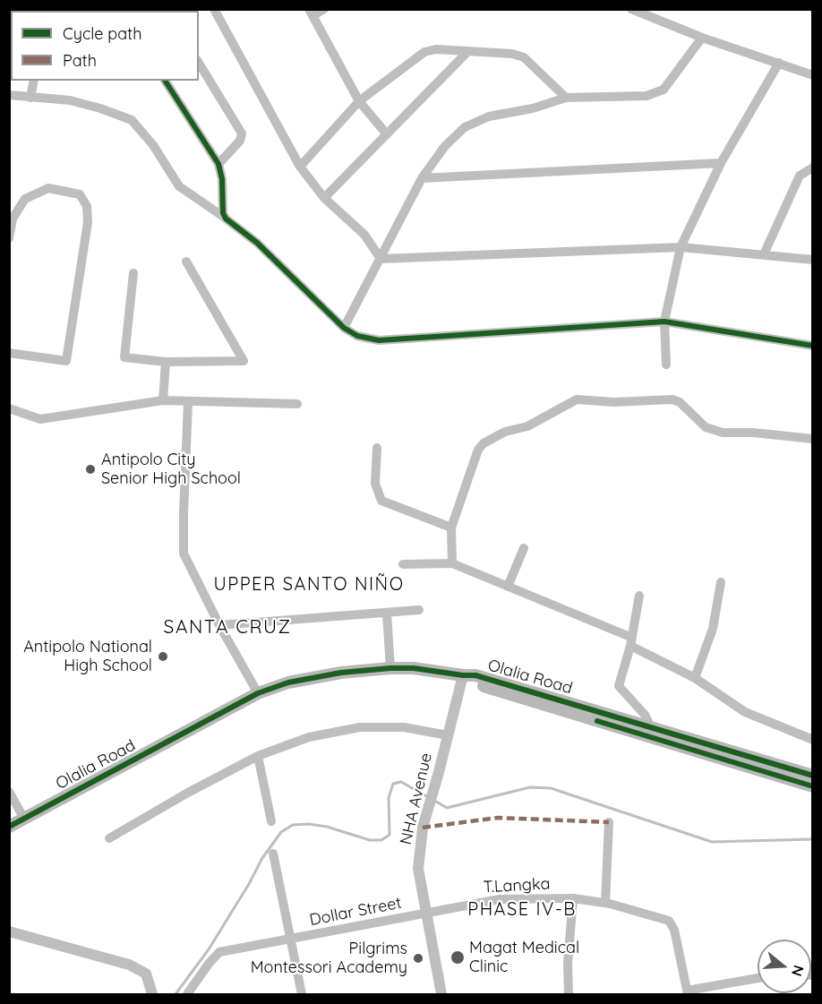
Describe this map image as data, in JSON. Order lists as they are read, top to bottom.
{
  "streets": {
    "main road": ["Olalia Road"],
    "street": ["NHA Avenue", "T.Langka", "Dollar Street"]
  },
  "crossings": [
    ["Olalia Road", "NHA Avenue"],
    ["NHA Avenue", "T.Langka"],
    ["NHA Avenue", "Dollar Street"],
    ["T.Langka", "Dollar Street"]
  ],
  "districts": ["UPPER SANTO NIÑO", "SANTA CRUZ", "PHASE IV-B"],
  "places": [
    "Antipolo City Senior High School",
    "Antipolo National High School",
    "Magat Medical Clinic",
    "Pilgrims Montessori Academy"
  ],
  "legend": ["Cycle path", "Path"],
  "north": "right"
}
